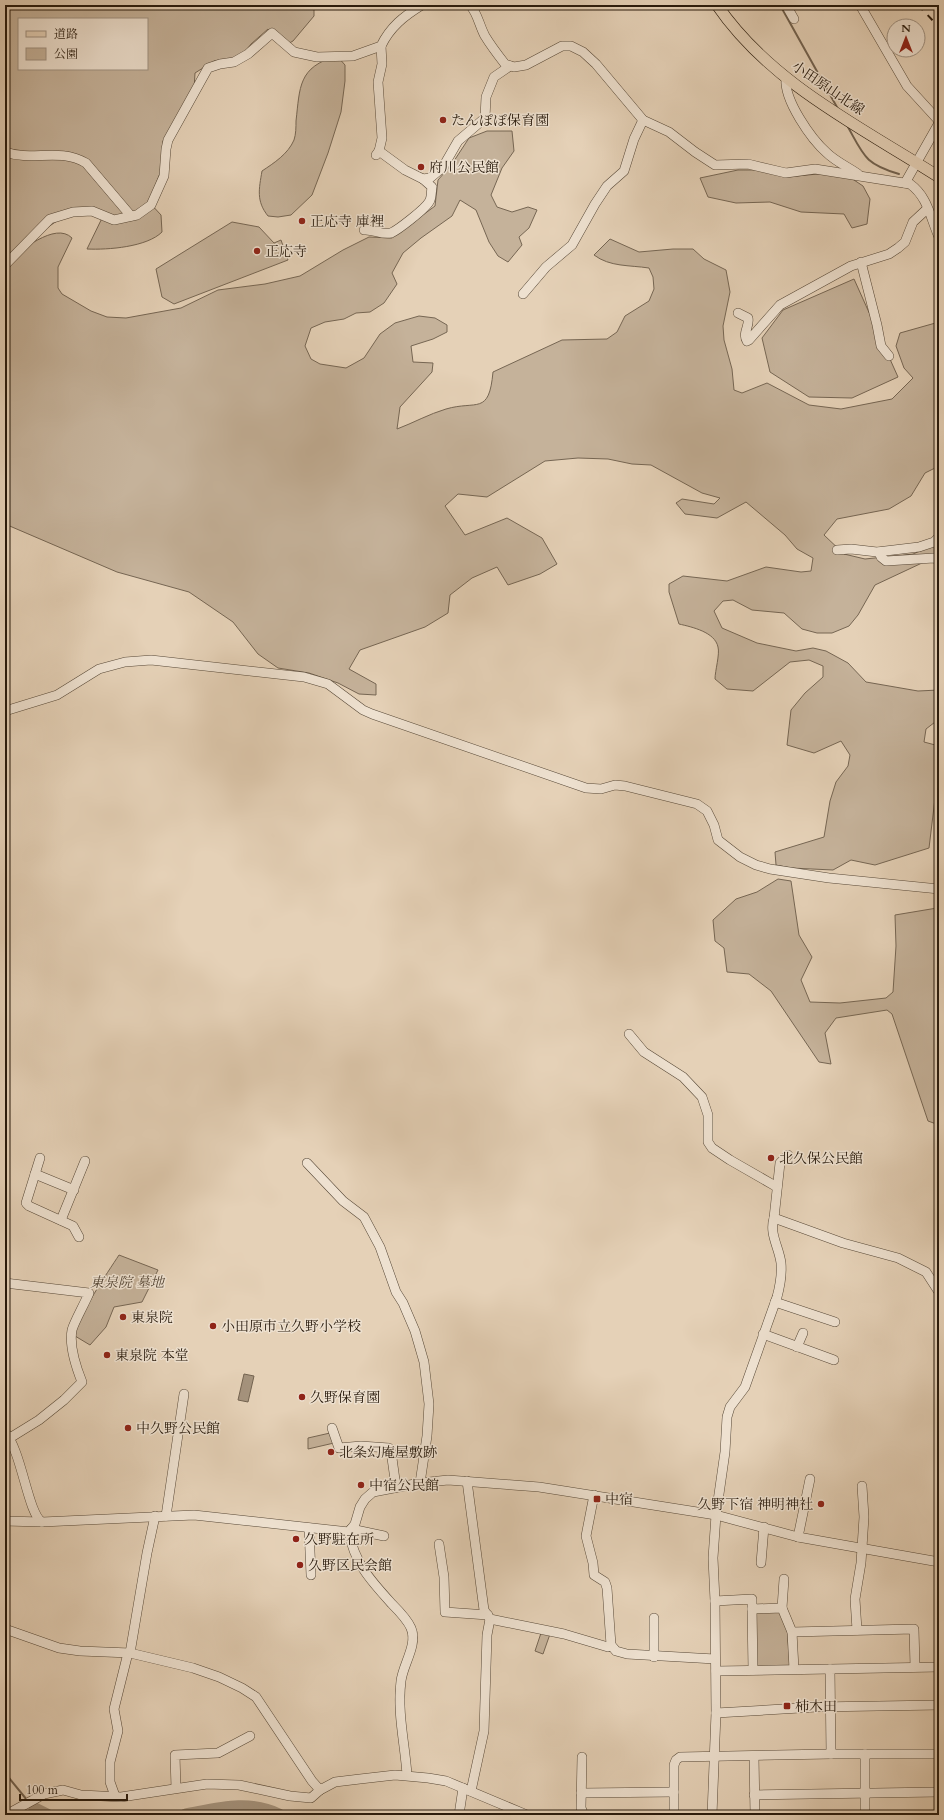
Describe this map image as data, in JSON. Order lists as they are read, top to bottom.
{
  "streets": {
    "main road": ["小田原山北線"]
  },
  "parks": ["東泉院 墓地"],
  "places": {
    "other": [
      "たんぽぽ保育園",
      "府川公民館",
      "正応寺 庫裡",
      "正応寺",
      "北久保公民館",
      "東泉院",
      "小田原市立久野小学校",
      "東泉院 本堂",
      "久野保育園",
      "中久野公民館",
      "北条幻庵屋敷跡",
      "中宿公民館",
      "久野下宿 神明神社",
      "久野駐在所",
      "久野区民会館"
    ],
    "transit": ["中宿", "柿木田"]
  },
  "legend": ["道路", "公園"],
  "scale_bar": "100 m",
  "north": "top"
}
